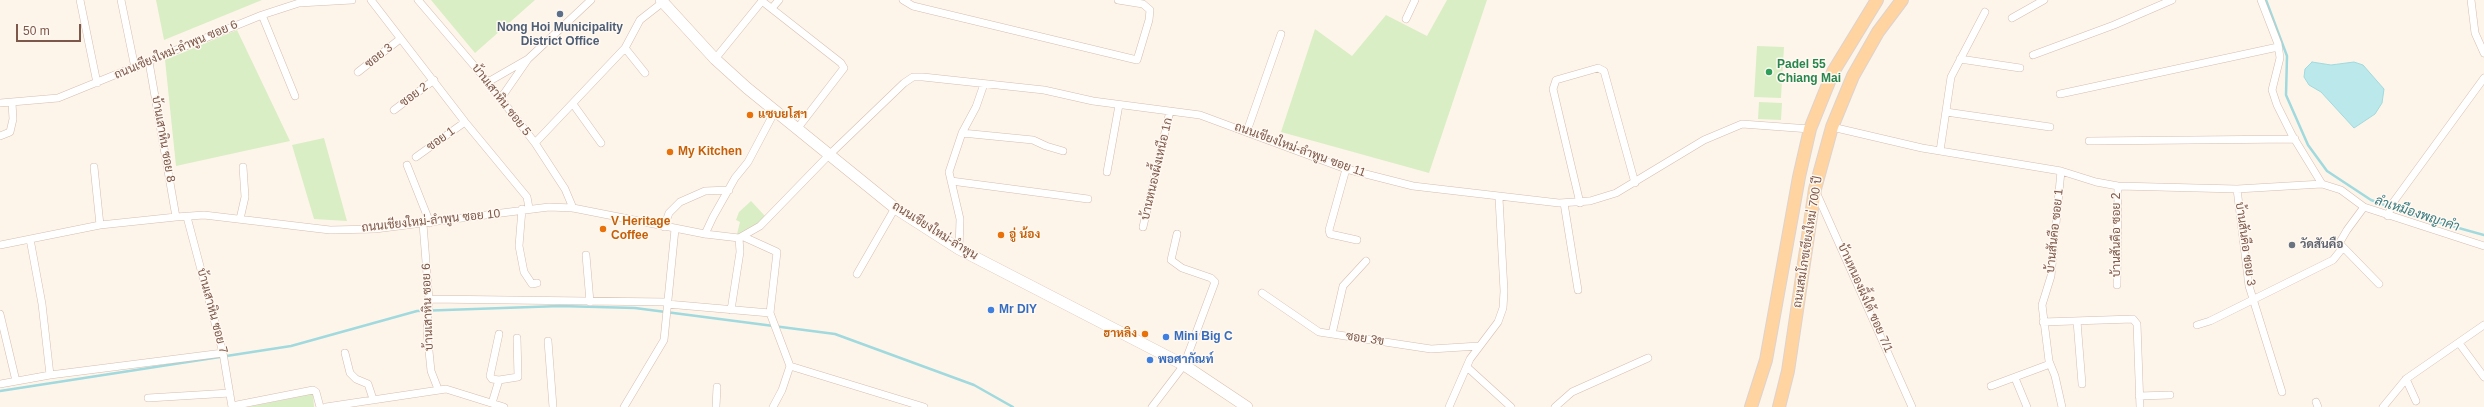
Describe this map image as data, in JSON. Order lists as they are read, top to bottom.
{
  "streets": {
    "main road": ["ถนนเชียงใหม่-ลำพูน", "ถนนสมโภชเชียงใหม่ 700 ปี"],
    "street": [
      "ถนนเชียงใหม่-ลำพูน ซอย 6",
      "ซอย 3",
      "ซอย 2",
      "บ้านเสาหิน ซอย 5",
      "บ้านเสาหิน ซอย 8",
      "ซอย 1",
      "ถนนเชียงใหม่-ลำพูน ซอย 11",
      "บ้านหนองผึ้งเหนือ 1ก",
      "ถนนเชียงใหม่-ลำพูน ซอย 10",
      "บ้านสันคือ ซอย 1",
      "บ้านสันคือ ซอย 2",
      "บ้านสันคือ ซอย 3",
      "บ้านหนองผึ้งใต้ ซอย 7/1",
      "บ้านเสาหิน ซอย 6",
      "บ้านเสาหิน ซอย 7",
      "ซอย 3ข"
    ]
  },
  "crossings": [
    ["ถนนเชียงใหม่-ลำพูน ซอย 6", "บ้านเสาหิน ซอย 8"],
    ["บ้านเสาหิน ซอย 5", "ถนนเชียงใหม่-ลำพูน ซอย 10"],
    ["บ้านเสาหิน ซอย 8", "ถนนเชียงใหม่-ลำพูน ซอย 10"],
    ["ถนนเชียงใหม่-ลำพูน ซอย 11", "บ้านหนองผึ้งเหนือ 1ก"],
    ["ถนนเชียงใหม่-ลำพูน ซอย 11", "ถนนเชียงใหม่-ลำพูน"],
    ["ถนนเชียงใหม่-ลำพูน ซอย 11", "ถนนสมโภชเชียงใหม่ 700 ปี"],
    ["ถนนเชียงใหม่-ลำพูน ซอย 10", "บ้านเสาหิน ซอย 6"],
    ["ถนนเชียงใหม่-ลำพูน ซอย 10", "บ้านเสาหิน ซอย 7"],
    ["ถนนสมโภชเชียงใหม่ 700 ปี", "บ้านหนองผึ้งใต้ ซอย 7/1"]
  ],
  "water": ["ลำเหมืองพญาคำ"],
  "places": [
    "Nong Hoi Municipality District Office",
    "Padel 55 Chiang Mai",
    "แซบยโสฯ",
    "My Kitchen",
    "V Heritage Coffee",
    "อู่ น้อง",
    "วัดสันคือ",
    "Mr DIY",
    "ฮาหลิง",
    "Mini Big C",
    "พอศากัณท์"
  ],
  "scale_bar": "50 m"
}
